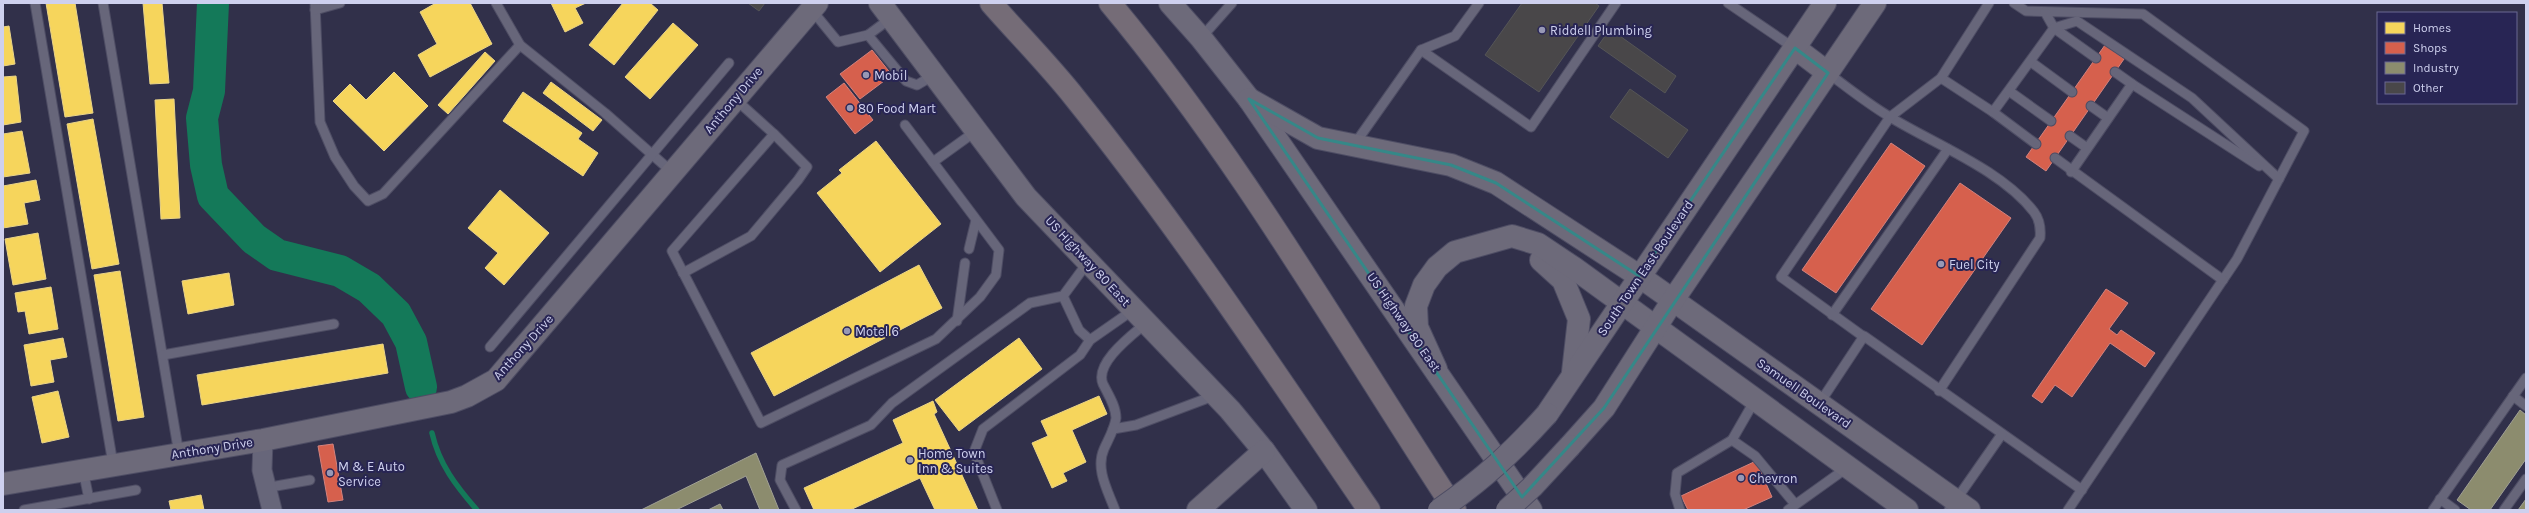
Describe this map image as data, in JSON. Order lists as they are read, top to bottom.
{
  "streets": {
    "main road": [
      "Anthony Drive",
      "US Highway 80 East",
      "South Town East Boulevard",
      "Samuell Boulevard"
    ]
  },
  "crossings": [
    ["US Highway 80 East", "Samuell Boulevard"],
    ["South Town East Boulevard", "Samuell Boulevard"]
  ],
  "places": [
    "Riddell Plumbing",
    "Mobil",
    "80 Food Mart",
    "Fuel City",
    "Motel 6",
    "Home Town Inn & Suites",
    "M & E Auto Service",
    "Chevron"
  ],
  "legend": [
    "Homes",
    "Shops",
    "Industry",
    "Other"
  ]
}
